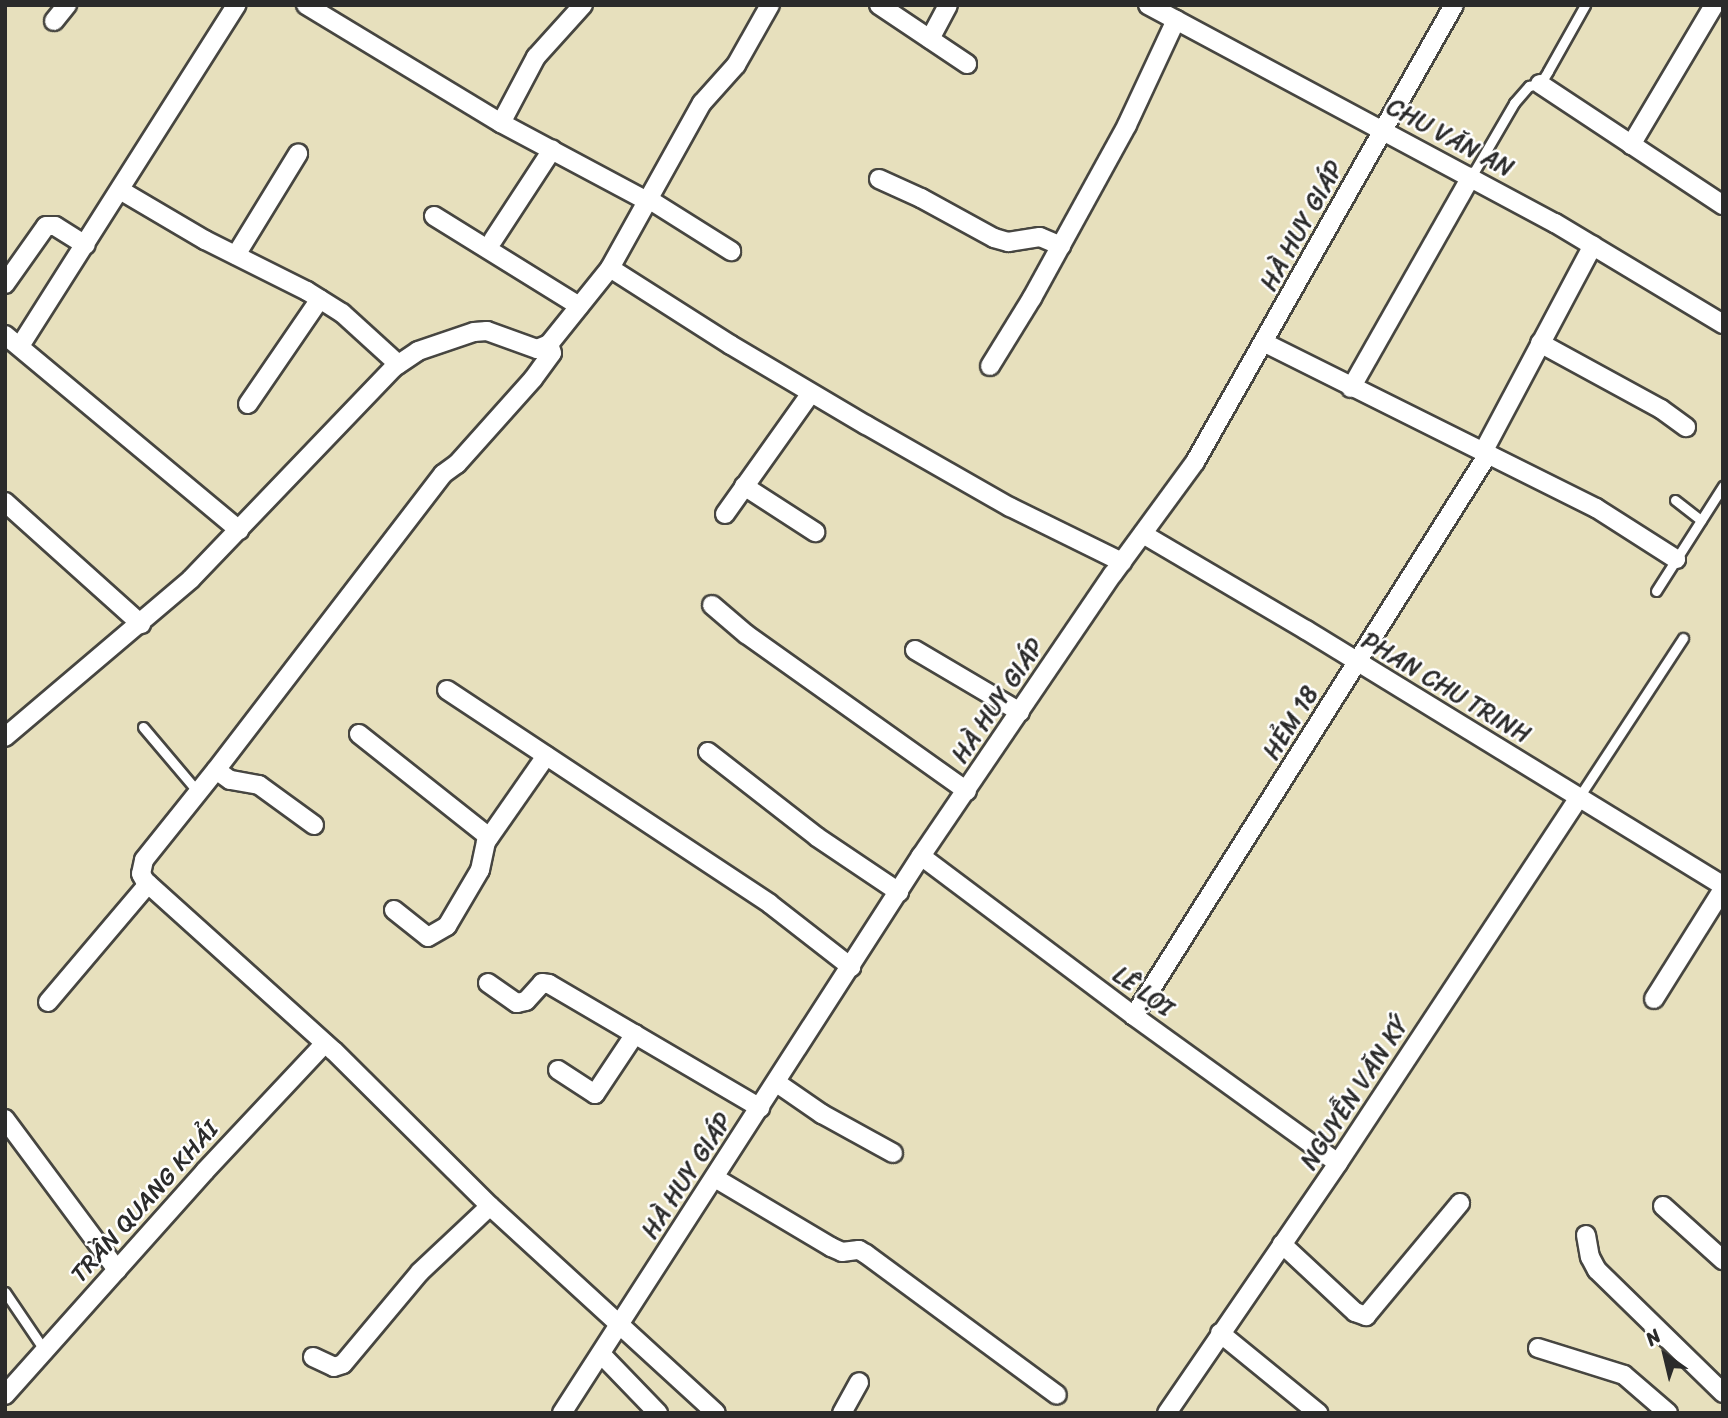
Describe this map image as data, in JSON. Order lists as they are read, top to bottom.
{
  "streets": {
    "street": [
      "CHU VĂN AN",
      "HÀ HUY GIÁP",
      "PHAN CHU TRINH",
      "HẺM 18",
      "LÊ LỢI",
      "NGUYỄN VĂN KÝ",
      "TRẦN QUANG KHẢI"
    ]
  },
  "crossings": [
    ["CHU VĂN AN", "HÀ HUY GIÁP"],
    ["CHU VĂN AN", "HẺM 18"],
    ["HÀ HUY GIÁP", "PHAN CHU TRINH"],
    ["HÀ HUY GIÁP", "LÊ LỢI"],
    ["PHAN CHU TRINH", "HẺM 18"],
    ["PHAN CHU TRINH", "NGUYỄN VĂN KÝ"],
    ["HẺM 18", "LÊ LỢI"],
    ["LÊ LỢI", "NGUYỄN VĂN KÝ"]
  ],
  "north": "top left"
}
